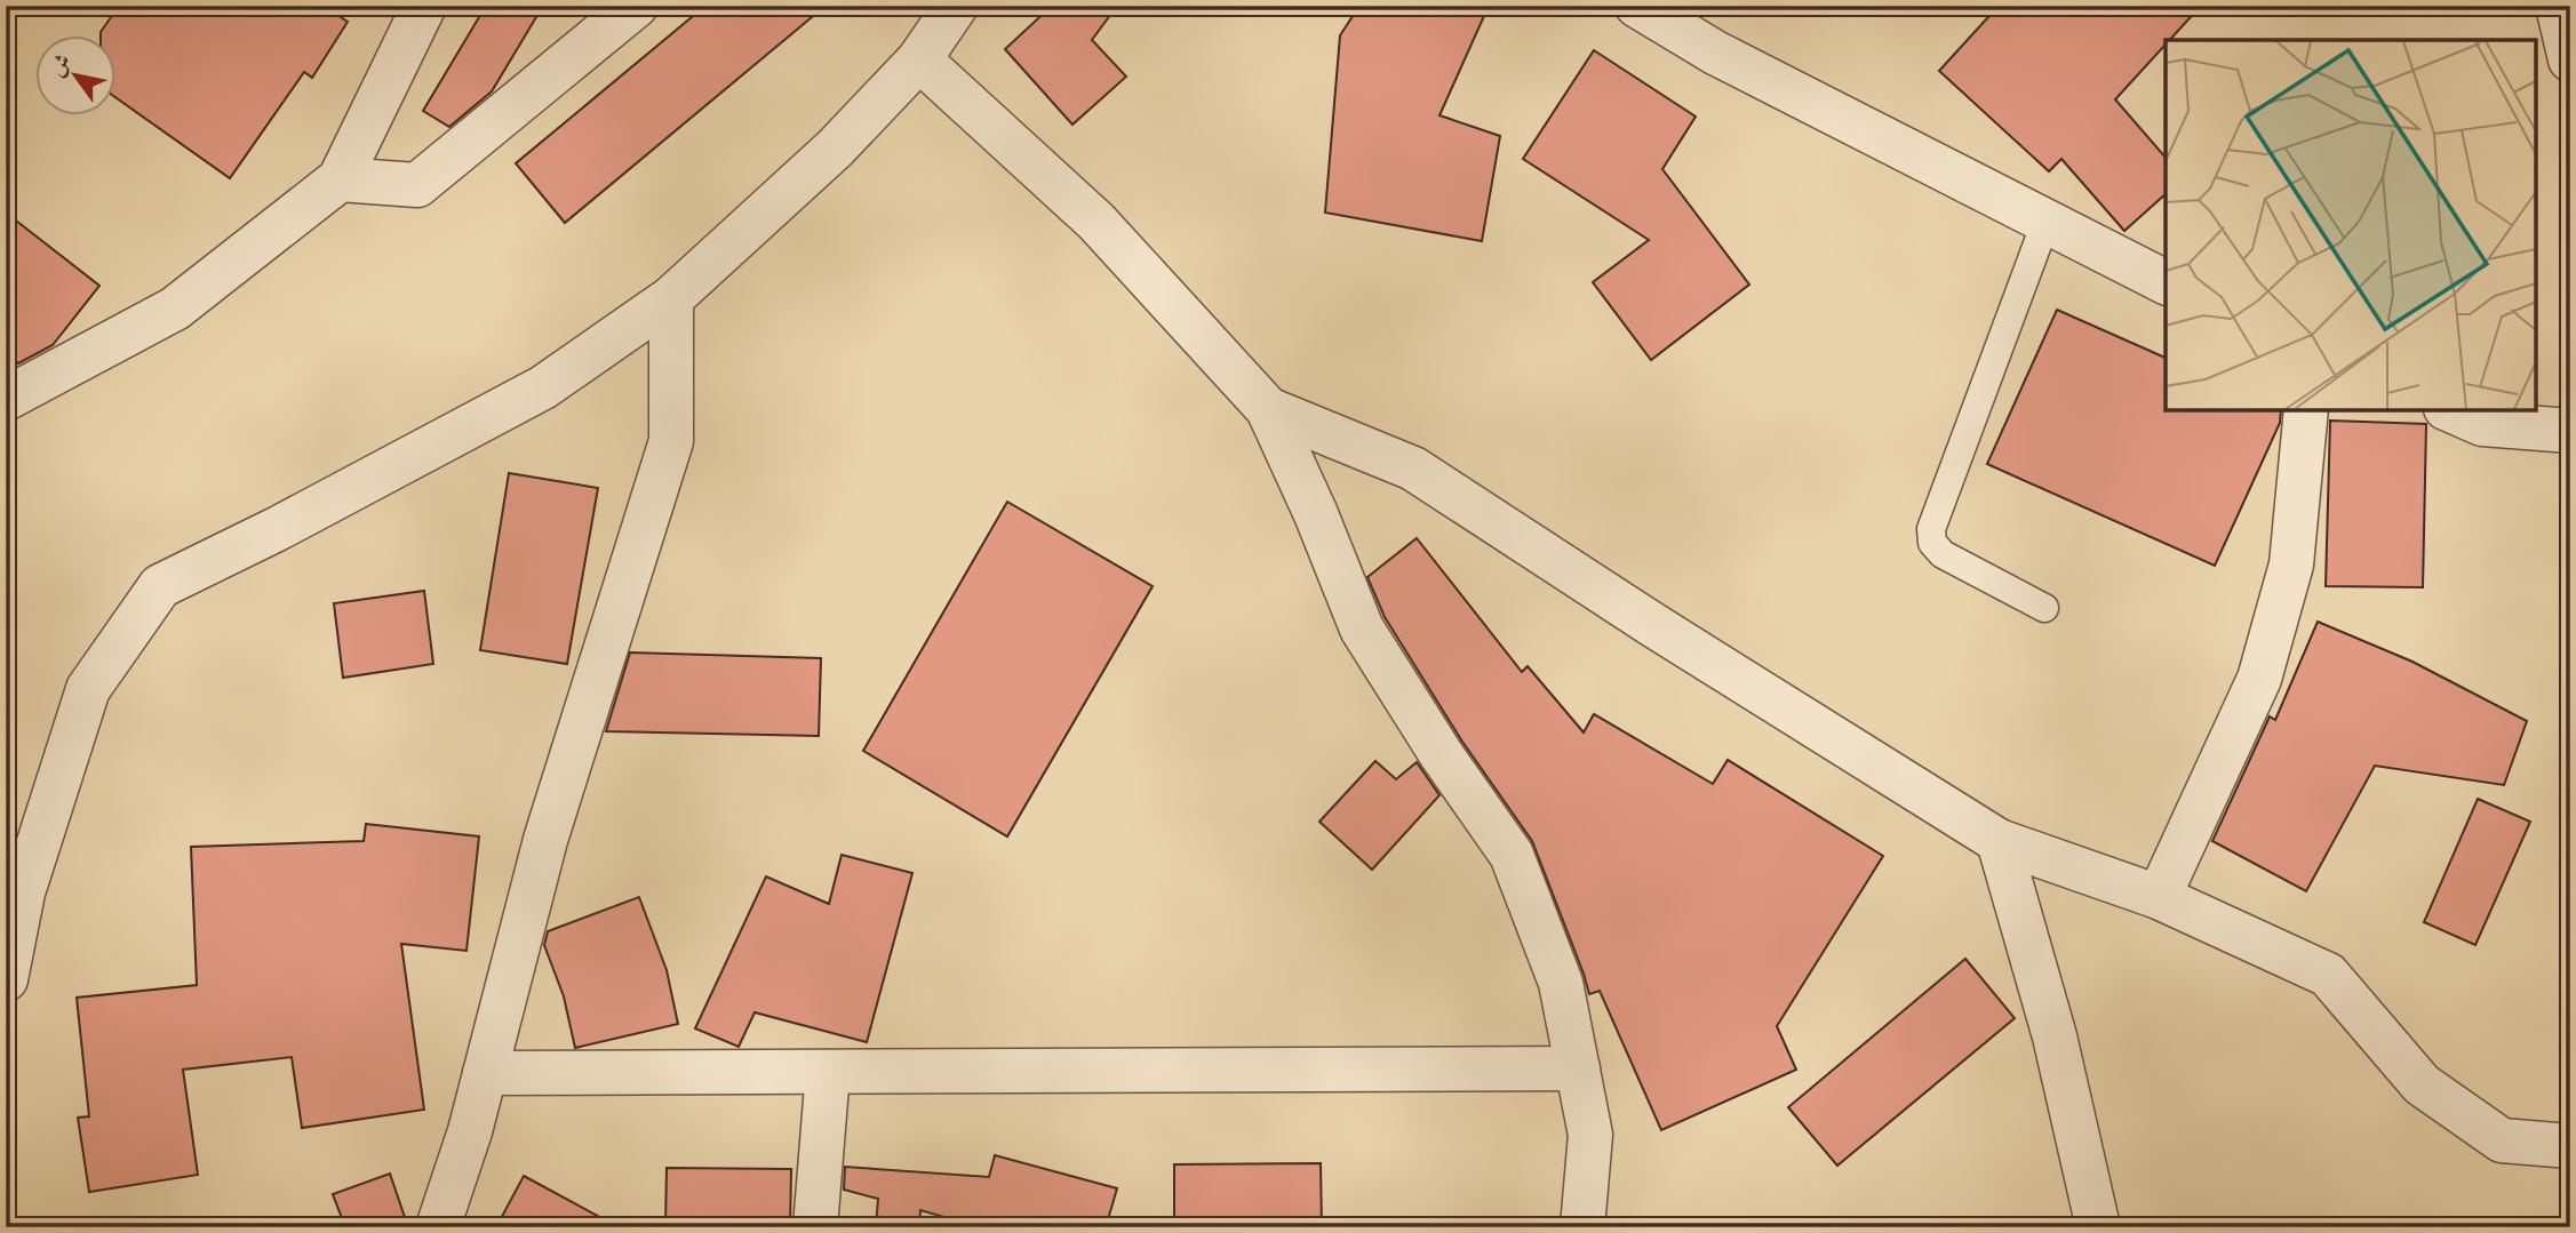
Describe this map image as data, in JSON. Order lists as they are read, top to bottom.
{
  "north": "top left"
}
